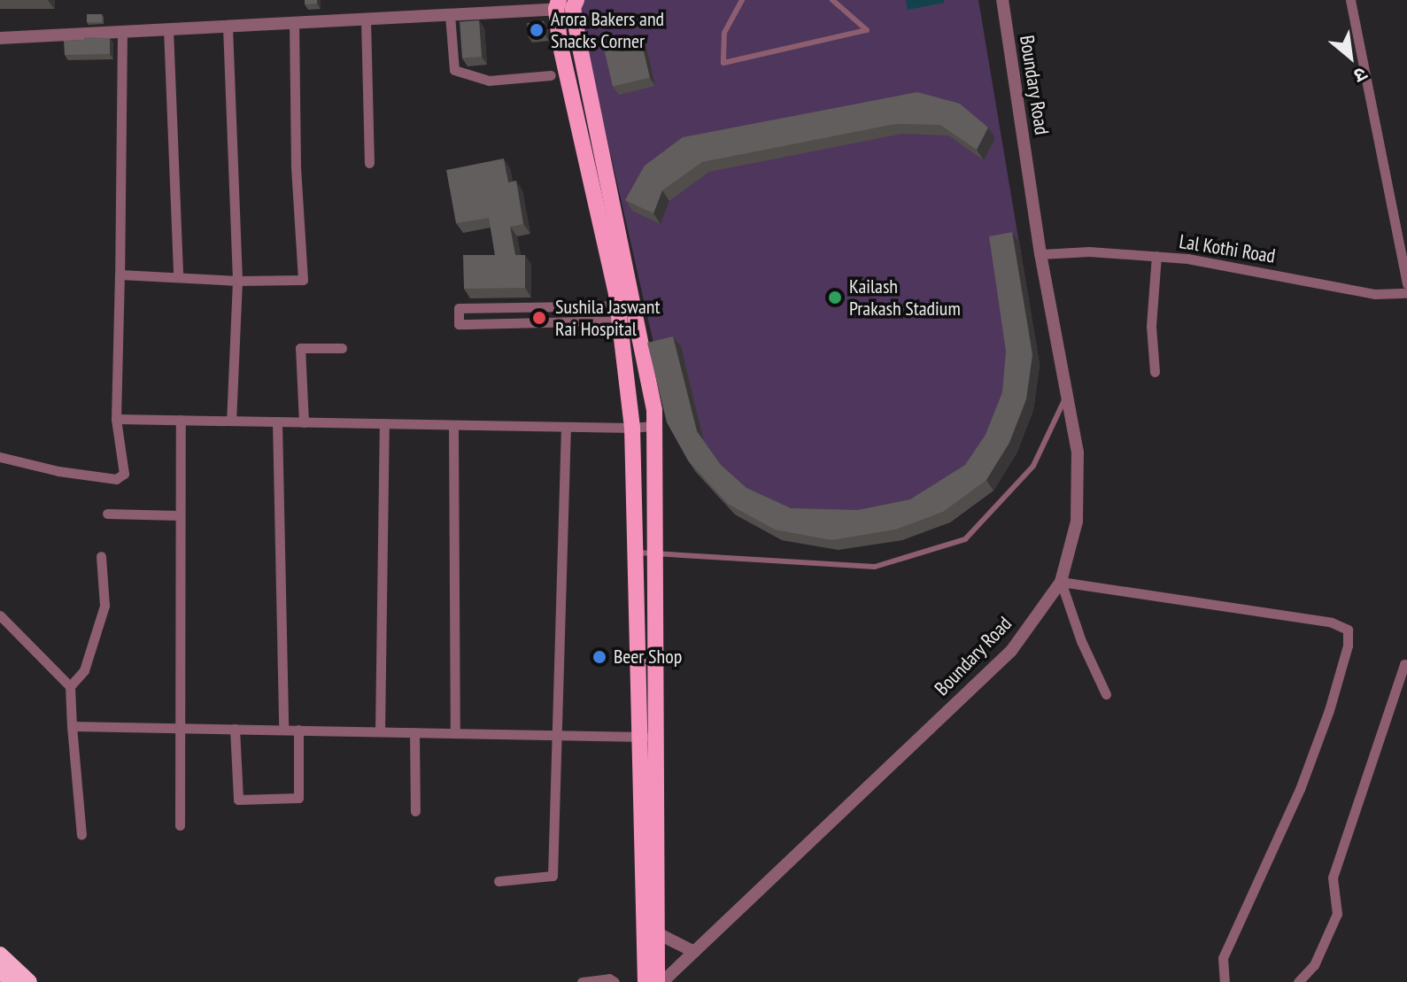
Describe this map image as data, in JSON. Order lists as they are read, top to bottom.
{
  "streets": {
    "street": ["Boundary Road", "Lal Kothi Road"]
  },
  "crossings": [
    ["Boundary Road", "Lal Kothi Road"]
  ],
  "places": [
    "Arora Bakers and Snacks Corner",
    "Kailash Prakash Stadium",
    "Sushila Jaswant Rai Hospital",
    "Beer Shop"
  ],
  "north": "bottom right"
}
